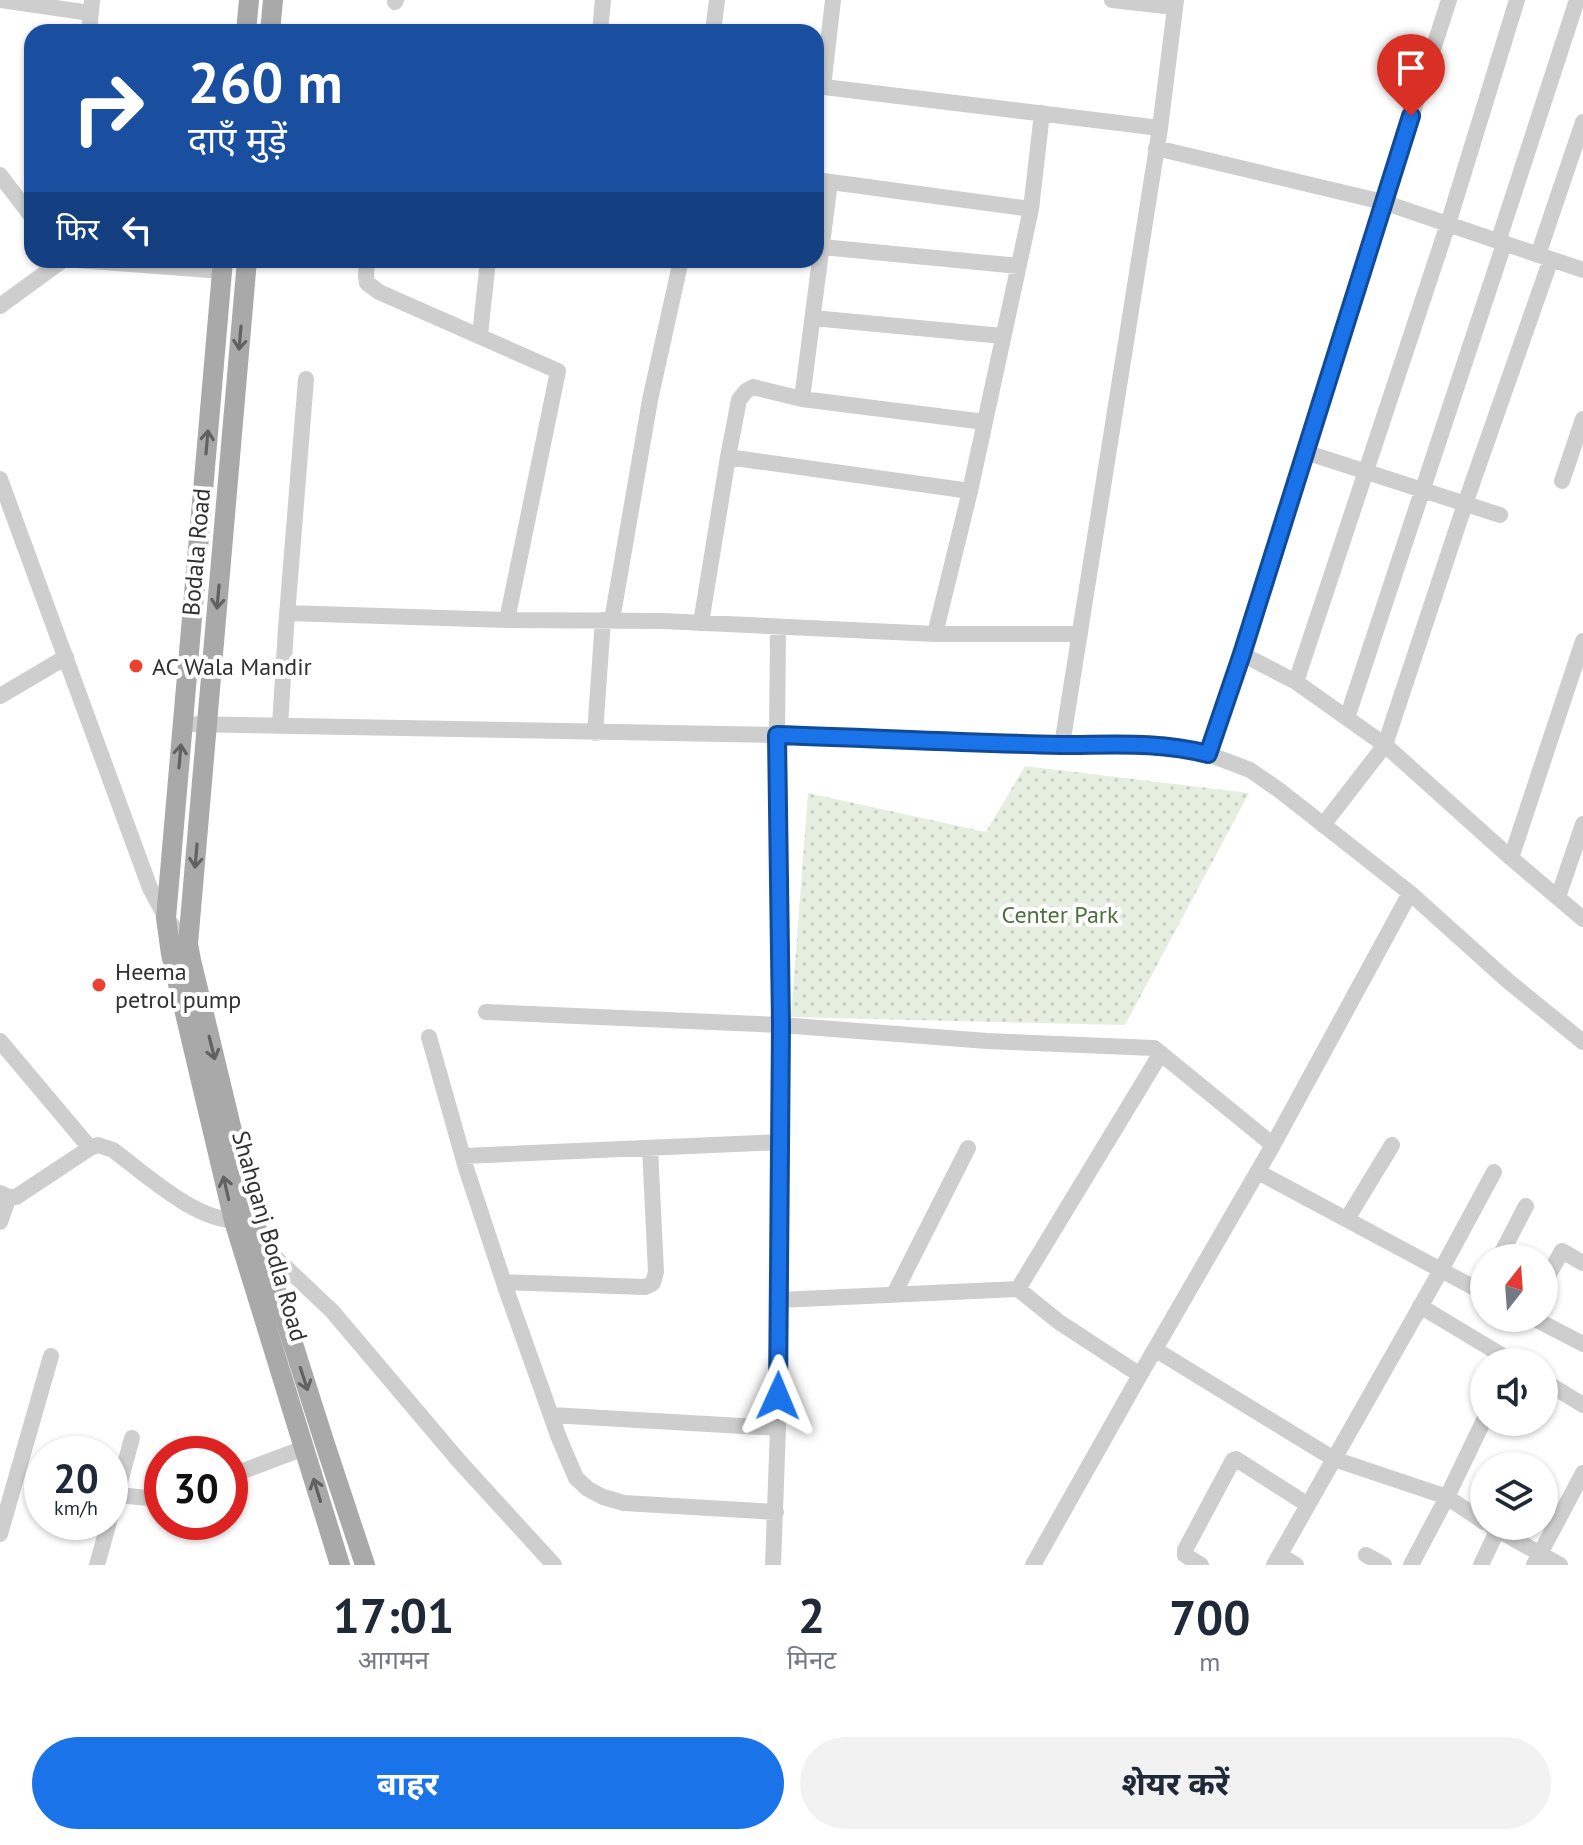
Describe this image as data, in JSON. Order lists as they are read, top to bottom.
{
  "streets": {
    "main road": ["Bodala Road", "Shahganj Bodla Road"]
  },
  "crossings": [
    ["Bodala Road", "Shahganj Bodla Road"]
  ],
  "parks": ["Center Park"],
  "places": ["AC Wala Mandir", "Heema petrol pump"],
  "north": "top",
  "page": {
    "turn": ["260 m", "दाएँ मुड़ें"],
    "then": "फिर",
    "speed": "20 km/h",
    "limit": "30",
    "eta": [
      "17:01",
      "आगमन",
      "2",
      "मिनट",
      "700",
      "m"
    ],
    "buttons": ["बाहर", "शेयर करें"]
  }
}
